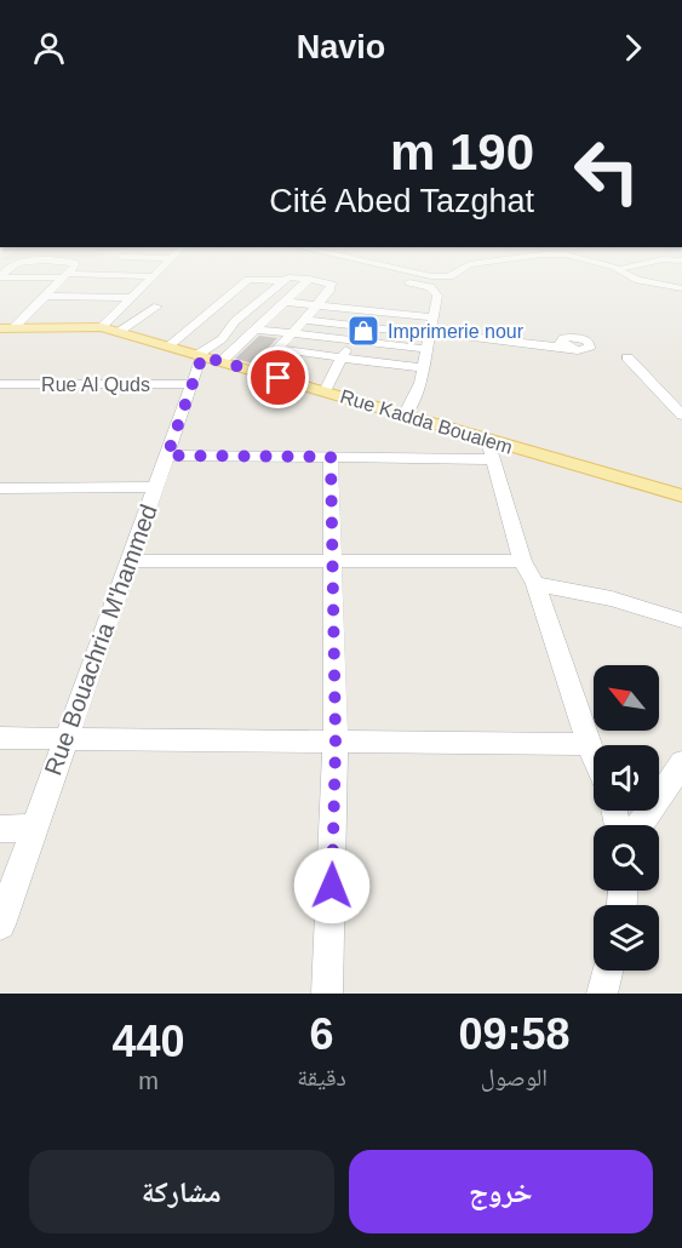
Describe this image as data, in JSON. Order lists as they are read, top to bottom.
{
  "streets": {
    "main road": ["Rue Kadda Boualem"],
    "street": ["Rue Al Quds", "Rue Bouachria M'hammed"]
  },
  "crossings": [
    ["Rue Al Quds", "Rue Bouachria M'hammed"],
    ["Rue Kadda Boualem", "Rue Bouachria M'hammed"]
  ],
  "places": {
    "shop": ["Imprimerie nour"]
  },
  "north": "top left",
  "page": {
    "header": "Navio",
    "turn": ["190 m", "Cité Abed Tazghat"],
    "eta": [
      "09:58",
      "الوصول",
      "6",
      "دقيقة",
      "440",
      "m"
    ],
    "buttons": ["خروج", "مشاركة"]
  }
}
